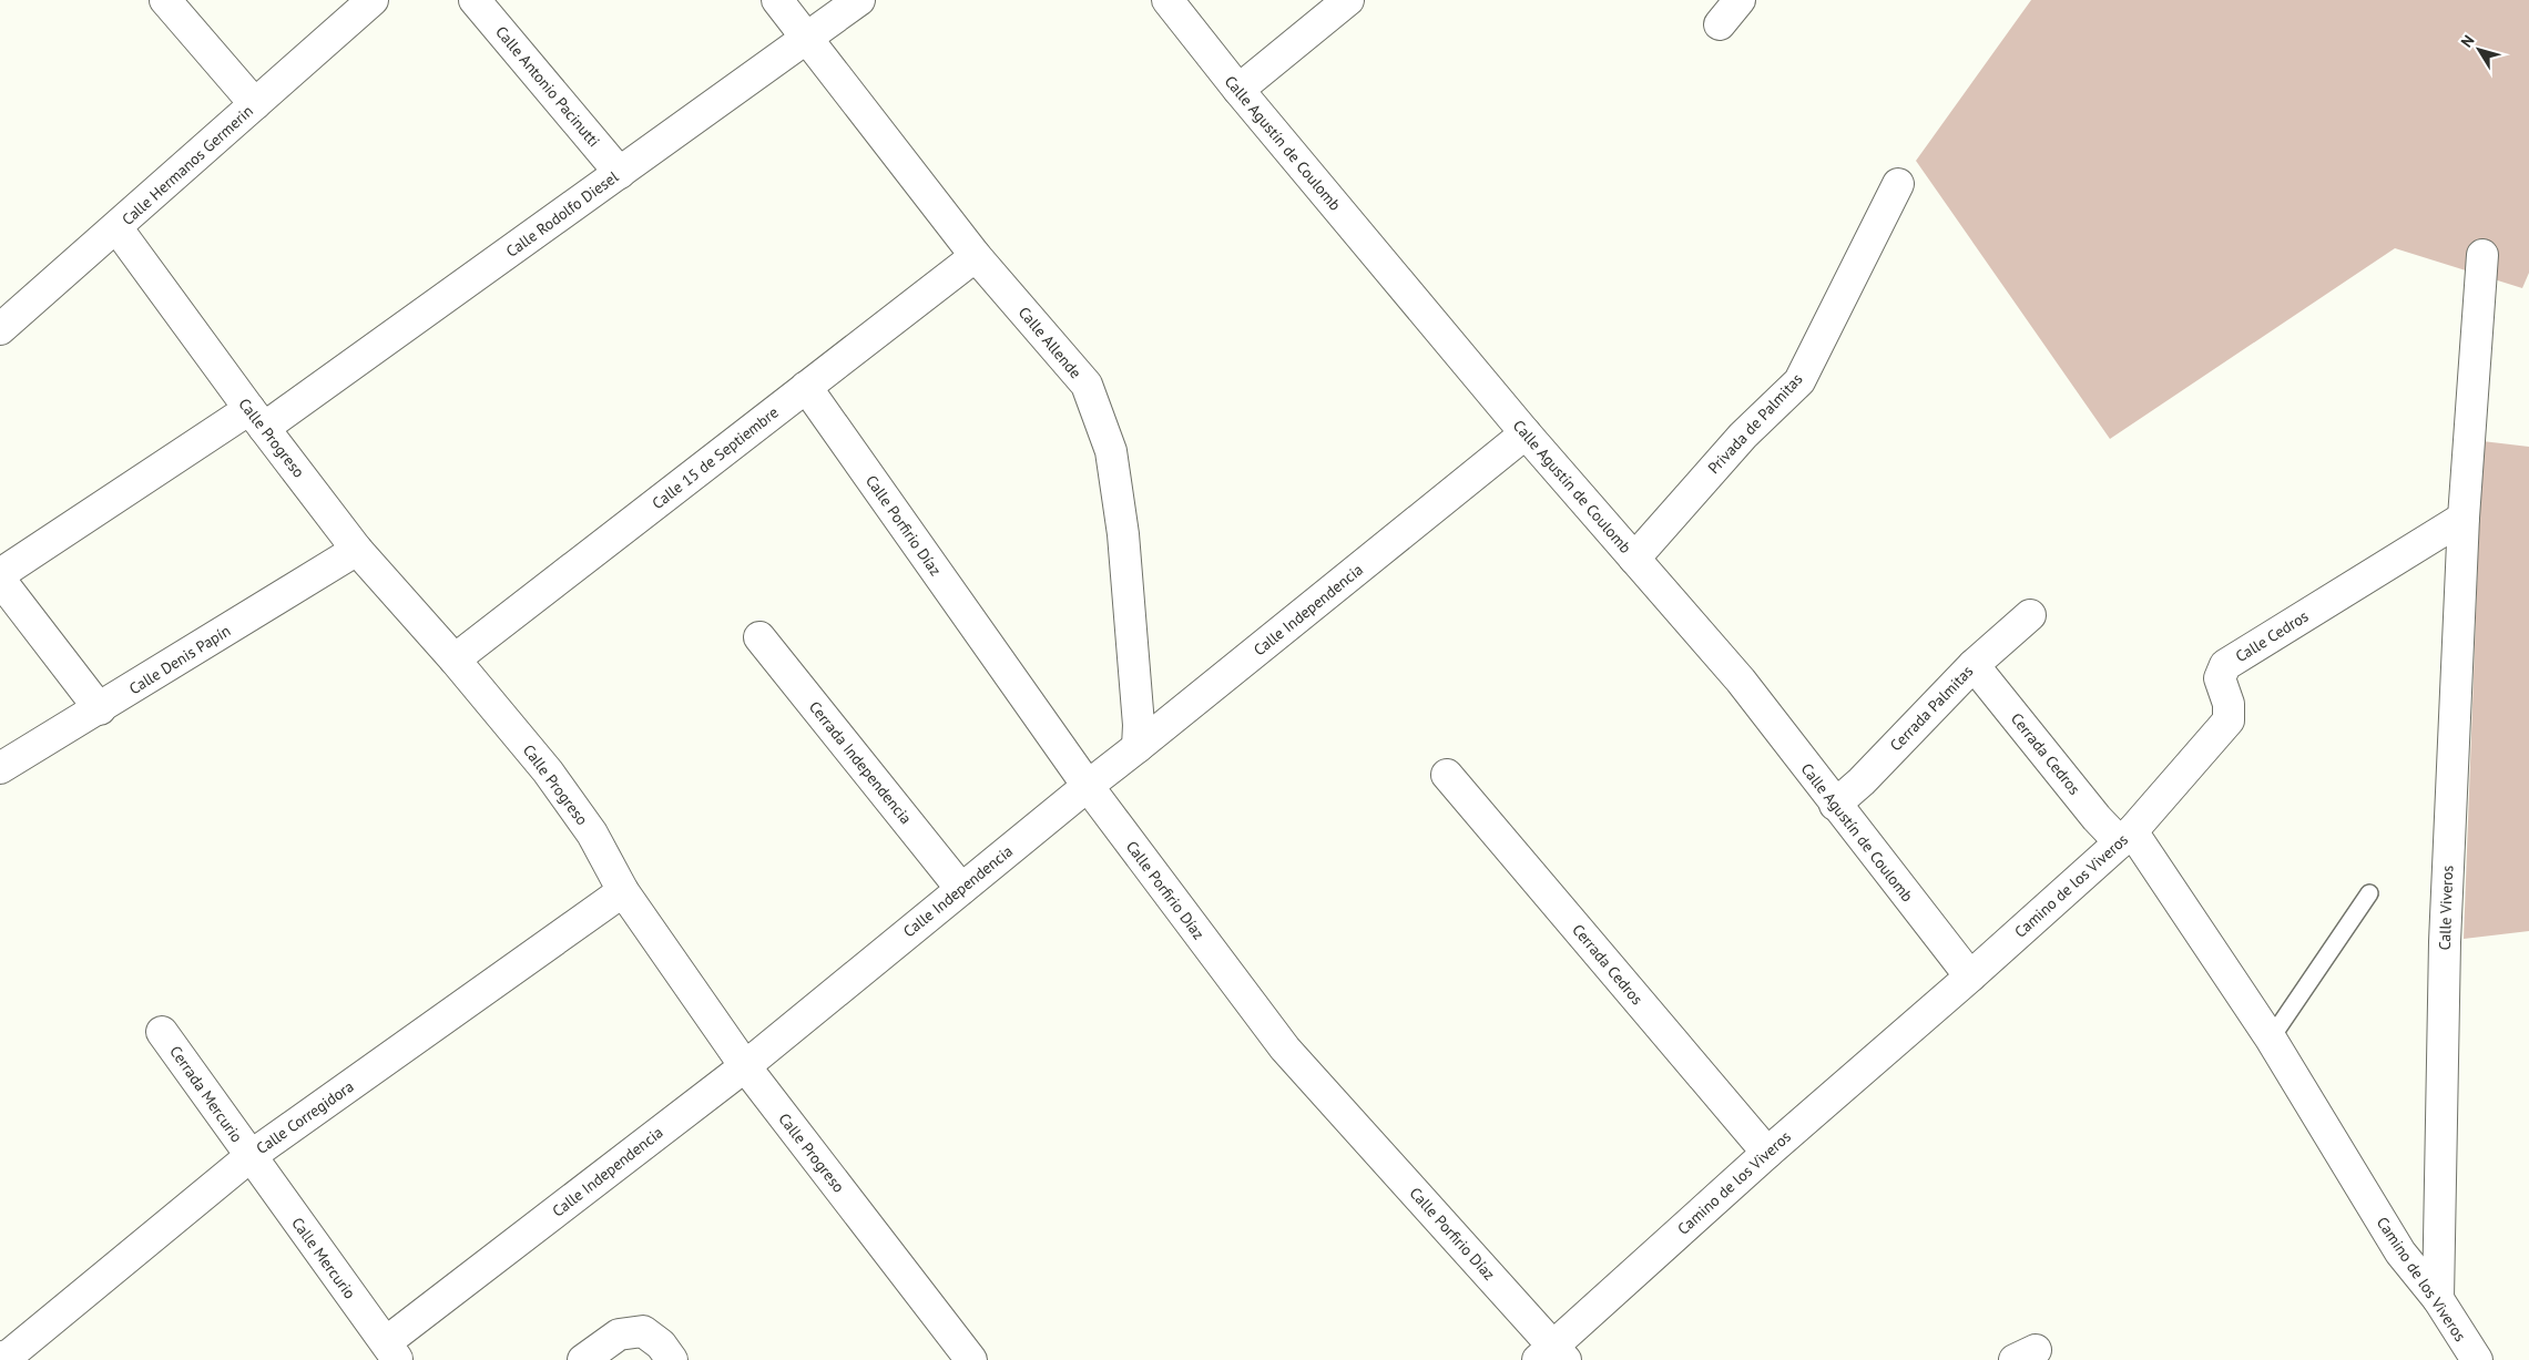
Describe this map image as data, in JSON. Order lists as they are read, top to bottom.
{
  "streets": {
    "street": [
      "Calle Antonio Pacinutti",
      "Calle Agustín de Coulomb",
      "Calle Hermanos Germerin",
      "Calle Rodolfo Diesel",
      "Calle Allende",
      "Privada de Palmitas",
      "Calle Progreso",
      "Calle 15 de Septiembre",
      "Calle Porfirio Díaz",
      "Calle Independencia",
      "Calle Cedros",
      "Calle Denis Papín",
      "Cerrada Palmitas",
      "Cerrada Cedros",
      "Cerrada Independencia",
      "Camino de los Viveros",
      "Calle Viveros",
      "Cerrada Mercurio",
      "Calle Corregidora",
      "Calle Mercurio"
    ]
  },
  "crossings": [
    ["Calle Antonio Pacinutti", "Calle Rodolfo Diesel"],
    ["Calle Agustín de Coulomb", "Privada de Palmitas"],
    ["Calle Agustín de Coulomb", "Calle Independencia"],
    ["Calle Agustín de Coulomb", "Cerrada Palmitas"],
    ["Calle Agustín de Coulomb", "Camino de los Viveros"],
    ["Calle Hermanos Germerin", "Calle Progreso"],
    ["Calle Rodolfo Diesel", "Calle Allende"],
    ["Calle Rodolfo Diesel", "Calle Progreso"],
    ["Calle Allende", "Calle 15 de Septiembre"],
    ["Calle Allende", "Calle Independencia"],
    ["Calle Progreso", "Calle 15 de Septiembre"],
    ["Calle Progreso", "Calle Independencia"],
    ["Calle Progreso", "Calle Denis Papín"],
    ["Calle Progreso", "Calle Corregidora"],
    ["Calle 15 de Septiembre", "Calle Porfirio Díaz"],
    ["Calle Porfirio Díaz", "Calle Independencia"],
    ["Calle Porfirio Díaz", "Camino de los Viveros"],
    ["Calle Independencia", "Cerrada Independencia"],
    ["Calle Independencia", "Calle Mercurio"],
    ["Calle Cedros", "Cerrada Cedros"],
    ["Calle Cedros", "Camino de los Viveros"],
    ["Calle Cedros", "Calle Viveros"],
    ["Cerrada Palmitas", "Cerrada Cedros"],
    ["Cerrada Cedros", "Camino de los Viveros"],
    ["Camino de los Viveros", "Calle Viveros"],
    ["Cerrada Mercurio", "Calle Corregidora"],
    ["Cerrada Mercurio", "Calle Mercurio"],
    ["Calle Corregidora", "Calle Mercurio"]
  ],
  "north": "top left"
}
